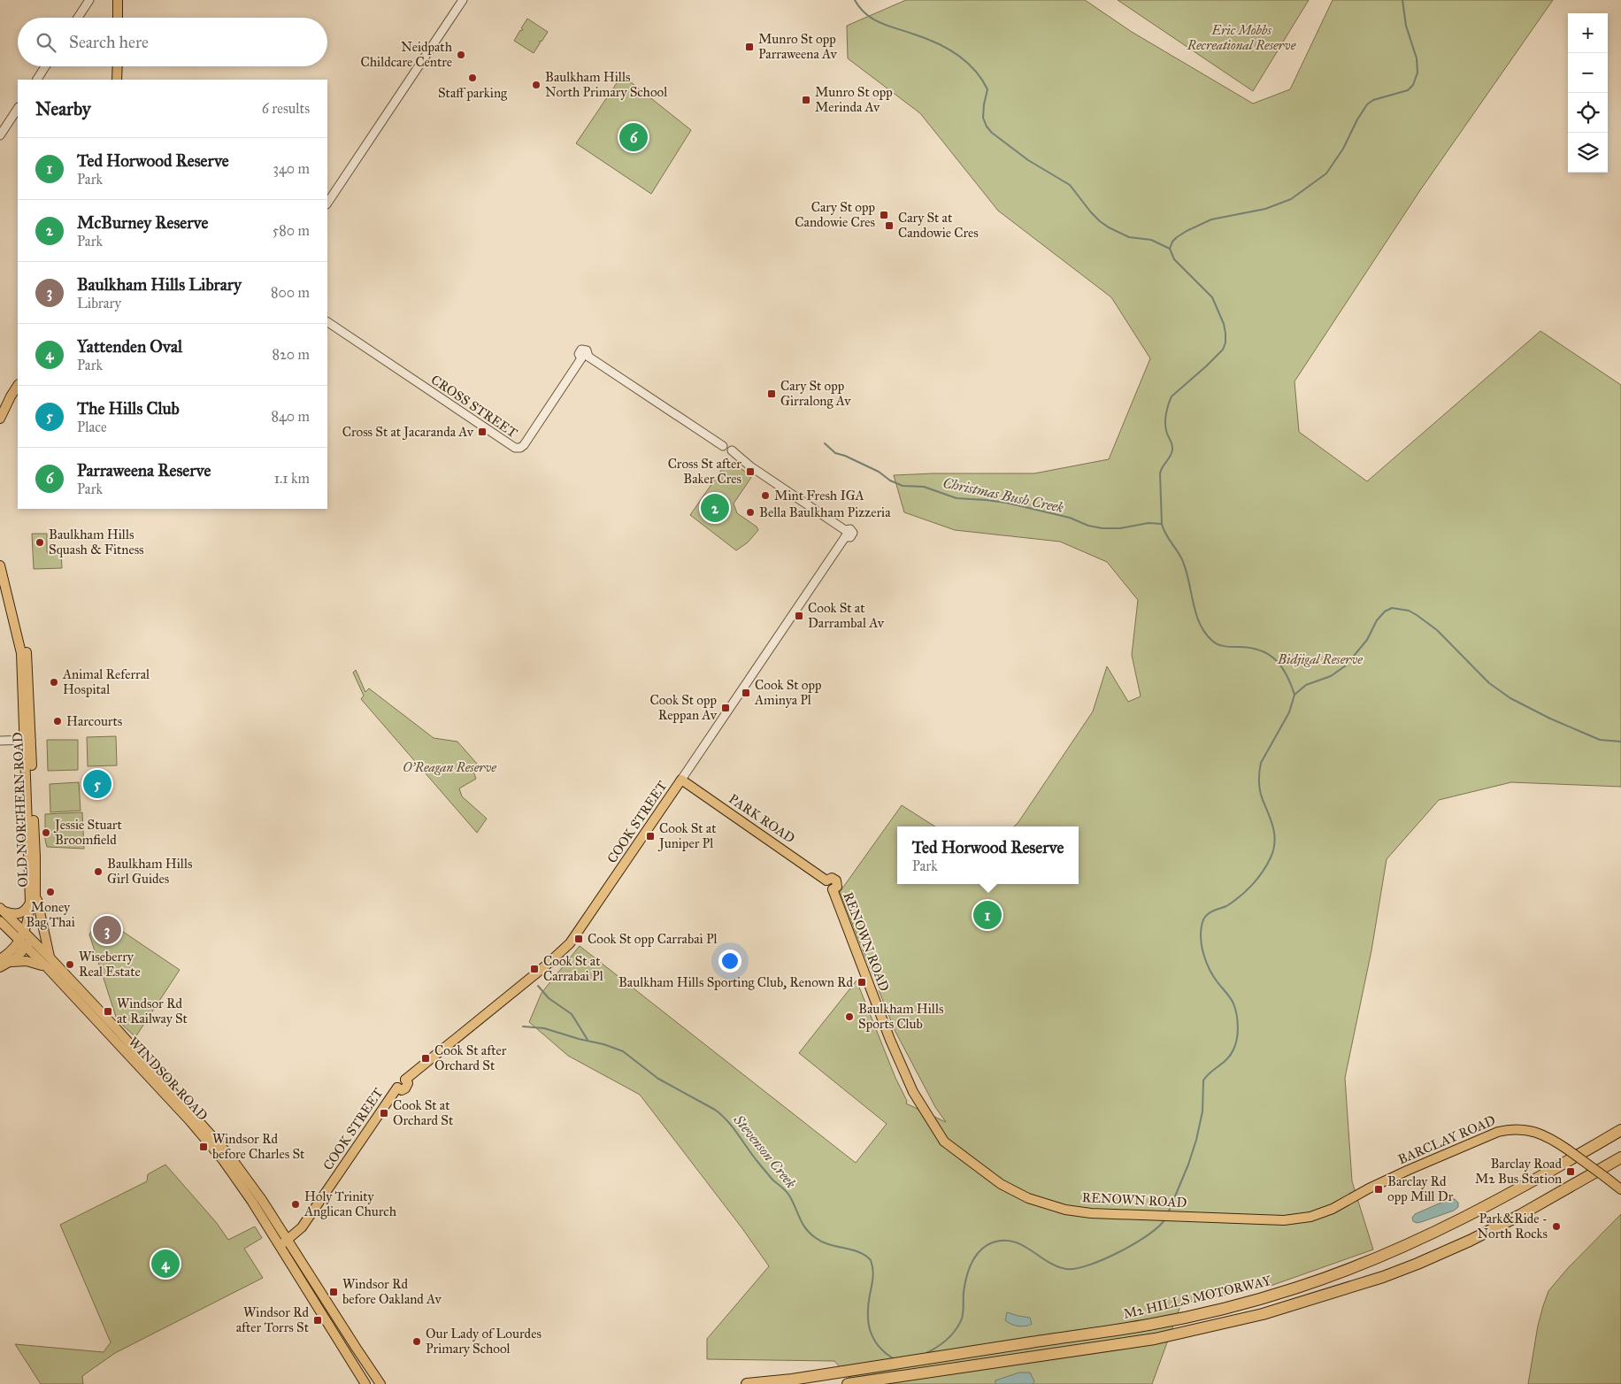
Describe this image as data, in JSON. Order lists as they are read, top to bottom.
{
  "streets": {
    "highway": ["M2 HILLS MOTORWAY"],
    "main road": [
      "OLD NORTHERN ROAD",
      "PARK ROAD",
      "COOK STREET",
      "RENOWN ROAD",
      "WINDSOR ROAD",
      "BARCLAY ROAD"
    ],
    "street": ["CROSS STREET"]
  },
  "crossings": [
    ["CROSS STREET", "COOK STREET"],
    ["OLD NORTHERN ROAD", "WINDSOR ROAD"],
    ["PARK ROAD", "COOK STREET"],
    ["PARK ROAD", "RENOWN ROAD"],
    ["COOK STREET", "WINDSOR ROAD"],
    ["RENOWN ROAD", "BARCLAY ROAD"]
  ],
  "water": ["Christmas Bush Creek", "Stevenson Creek"],
  "parks": ["Eric Mobbs Recreational Reserve", "Bidjigal Reserve", "O'Reagan Reserve"],
  "places": {
    "transit": [
      "Munro St opp Parraweena Av",
      "Munro St opp Merinda Av",
      "Cary St opp Candowie Cres",
      "Cary St at Candowie Cres",
      "Cary St opp Girralong Av",
      "Cross St at Jacaranda Av",
      "Cross St after Baker Cres",
      "Cook St at Darrambal Av",
      "Cook St opp Aminya Pl",
      "Cook St opp Reppan Av",
      "Cook St at Juniper Pl",
      "Cook St opp Carrabai Pl",
      "Cook St at Carrabai Pl",
      "Baulkham Hills Sporting Club, Renown Rd",
      "Windsor Rd at Railway St",
      "Cook St after Orchard St",
      "Cook St at Orchard St",
      "Windsor Rd before Charles St",
      "Barclay Road M2 Bus Station",
      "Barclay Rd opp Mill Dr",
      "Windsor Rd before Oakland Av",
      "Windsor Rd after Torrs St"
    ],
    "other": [
      "Neidpath Childcare Centre",
      "Staff parking",
      "Baulkham Hills North Primary School",
      "Mint Fresh IGA",
      "Bella Baulkham Pizzeria",
      "Baulkham Hills Squash & Fitness",
      "Animal Referral Hospital",
      "Harcourts",
      "Jessie Stuart Broomfield",
      "Baulkham Hills Girl Guides",
      "Money Bag Thai",
      "Wiseberry Real Estate",
      "Baulkham Hills Sports Club",
      "Holy Trinity Anglican Church",
      "Park&Ride - North Rocks",
      "Our Lady of Lourdes Primary School"
    ]
  },
  "page": {
    "map_buttons": ["+", "−"],
    "search": "Search here",
    "heading": ["Nearby", "6 results"],
    "pins": [
      "6",
      "2",
      "5",
      "1",
      "3",
      "4"
    ],
    "list": [
      {
        "mark": "1",
        "name": "Ted Horwood Reserve",
        "note": "Park",
        "value": "340 m"
      },
      {
        "mark": "2",
        "name": "McBurney Reserve",
        "note": "Park",
        "value": "580 m"
      },
      {
        "mark": "3",
        "name": "Baulkham Hills Library",
        "note": "Library",
        "value": "800 m"
      },
      {
        "mark": "4",
        "name": "Yattenden Oval",
        "note": "Park",
        "value": "820 m"
      },
      {
        "mark": "5",
        "name": "The Hills Club",
        "note": "Place",
        "value": "840 m"
      },
      {
        "mark": "6",
        "name": "Parraweena Reserve",
        "note": "Park",
        "value": "1.1 km"
      }
    ],
    "popup": ["Ted Horwood Reserve", "Park"]
  }
}
